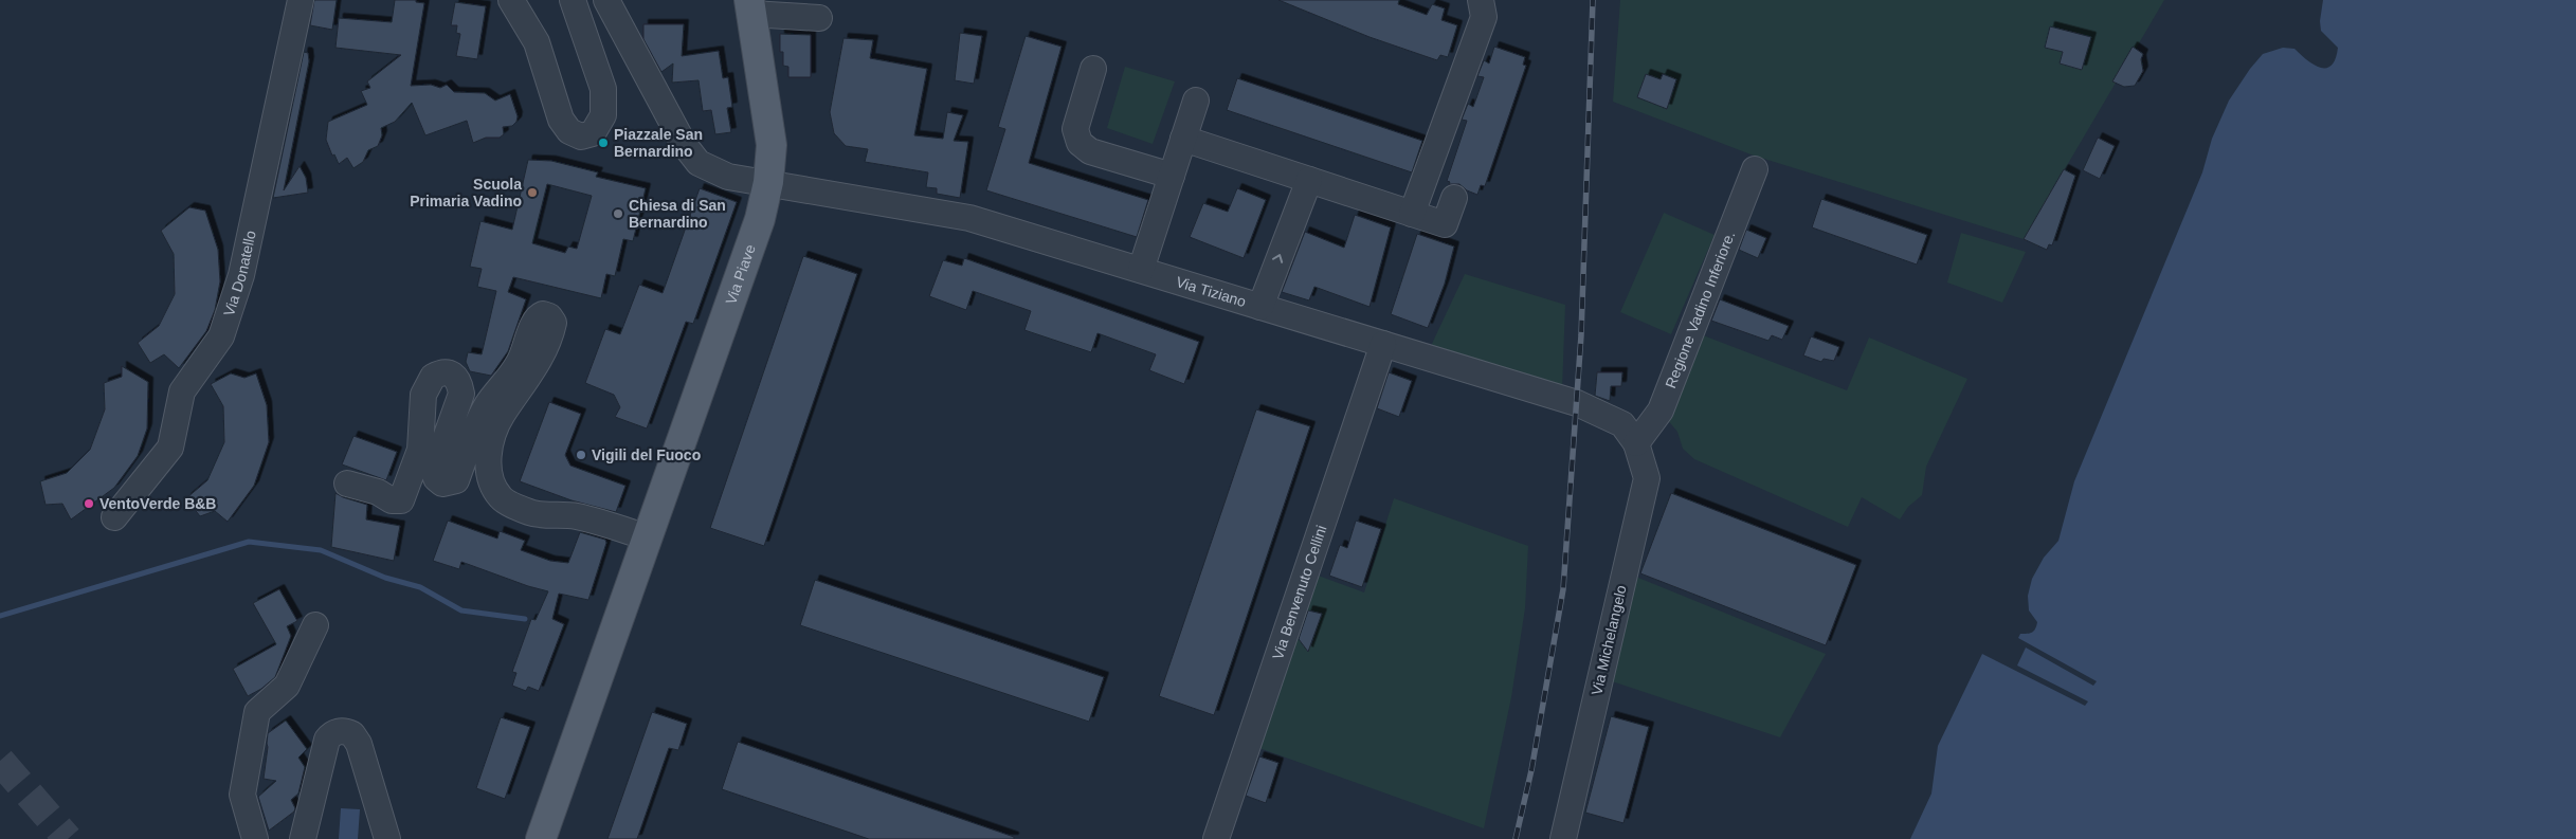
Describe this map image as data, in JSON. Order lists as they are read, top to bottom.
{
  "streets": {
    "main road": ["Via Piave"],
    "street": [
      "Via Donatello",
      "Via Tiziano",
      "Regione Vadino Inferiore.",
      "Via Benvenuto Cellini",
      "Via Michelangelo"
    ]
  },
  "crossings": [
    ["Via Piave", "Via Tiziano"],
    ["Via Tiziano", "Regione Vadino Inferiore."],
    ["Via Tiziano", "Via Benvenuto Cellini"],
    ["Via Tiziano", "Via Michelangelo"],
    ["Regione Vadino Inferiore.", "Via Michelangelo"]
  ],
  "places": [
    "Piazzale San Bernardino",
    "Scuola Primaria Vadino",
    "Chiesa di San Bernardino",
    "Vigili del Fuoco",
    "VentoVerde B&B"
  ]
}
